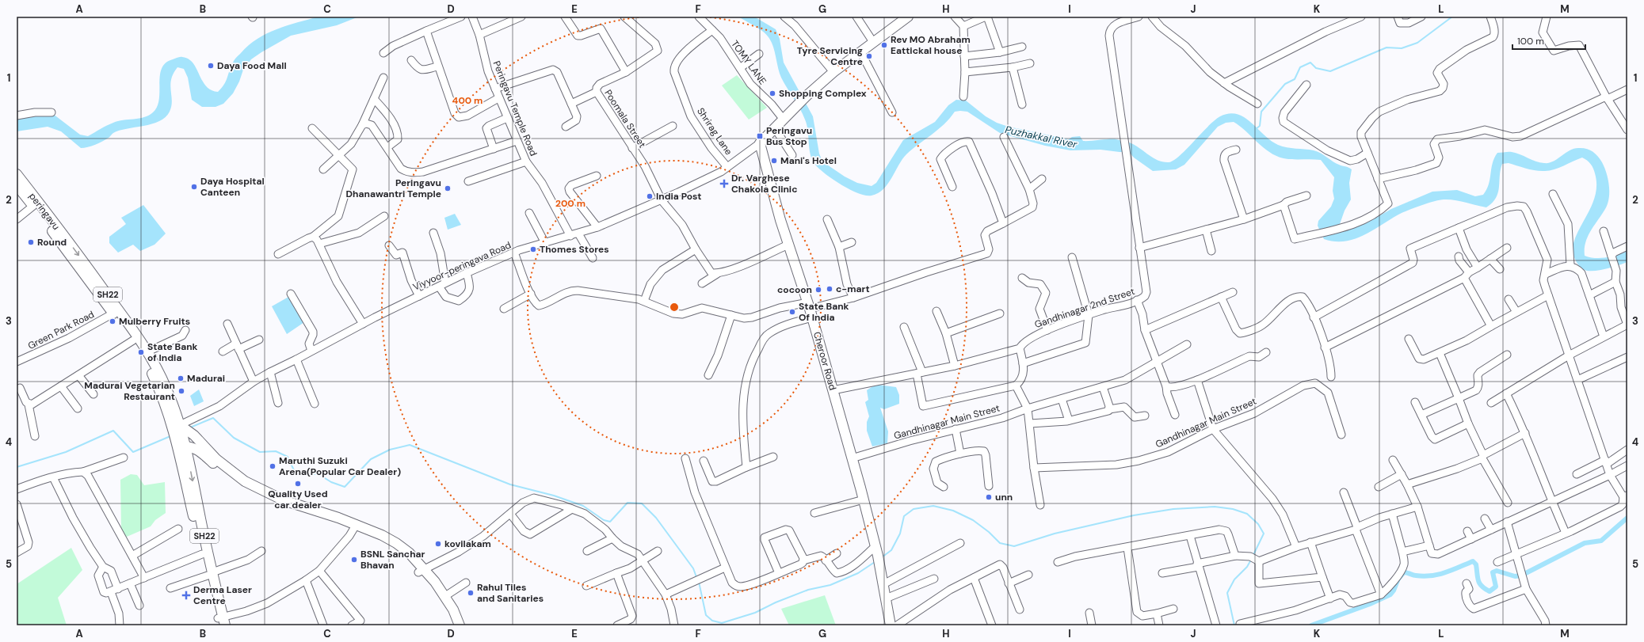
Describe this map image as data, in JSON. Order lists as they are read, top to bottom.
{
  "streets": {
    "main road": ["peringavu", "SH22", "Cheroor Road"],
    "street": [
      "TOMY LANE",
      "Peringavu Temple Road",
      "Poomala Street",
      "Shrirag Lane",
      "Viyyoor-peringava Road",
      "Gandhinagar 2nd Street",
      "Green Park Road",
      "Gandhinagar Main Street"
    ]
  },
  "crossings": [
    ["TOMY LANE", "Shrirag Lane"],
    ["Peringavu Temple Road", "Viyyoor-peringava Road"],
    ["Poomala Street", "Viyyoor-peringava Road"],
    ["Shrirag Lane", "Viyyoor-peringava Road"],
    ["peringavu", "Viyyoor-peringava Road"],
    ["peringavu", "SH22"],
    ["peringavu", "Green Park Road"],
    ["Viyyoor-peringava Road", "SH22"],
    ["Viyyoor-peringava Road", "Cheroor Road"],
    ["SH22", "Green Park Road"],
    ["Gandhinagar 2nd Street", "Cheroor Road"],
    ["Cheroor Road", "Gandhinagar Main Street"]
  ],
  "water": ["Puzhakkal River"],
  "places": {
    "other": [
      "Rev MO Abraham Eattickal house",
      "Tyre Servicing Centre",
      "Daya Food Mall",
      "Shopping Complex",
      "Mani's Hotel",
      "Daya Hospital Canteen",
      "Peringavu Dhanawantri Temple",
      "India Post",
      "Round",
      "Thomes Stores",
      "c-mart",
      "cocoon",
      "State Bank Of India",
      "Mulberry Fruits",
      "State Bank of India",
      "Madurai",
      "Madurai Vegetarian Restaurant",
      "Maruthi Suzuki Arena(Popular Car Dealer)",
      "Quality Used car dealer",
      "unn",
      "kovilakam",
      "BSNL Sanchar Bhavan",
      "Rahul Tiles and Sanitaries"
    ],
    "transit": ["Peringavu Bus Stop"],
    "health": ["Dr. Varghese Chakola Clinic", "Derma Laser Centre"]
  },
  "scale_bar": "100 m",
  "grid": {
    "columns": [
      "A",
      "B",
      "C",
      "D",
      "E",
      "F",
      "G",
      "H",
      "I",
      "J",
      "K",
      "L",
      "M"
    ],
    "rows": [
      "1",
      "2",
      "3",
      "4",
      "5"
    ]
  },
  "rings": ["400 m", "200 m"]
}
